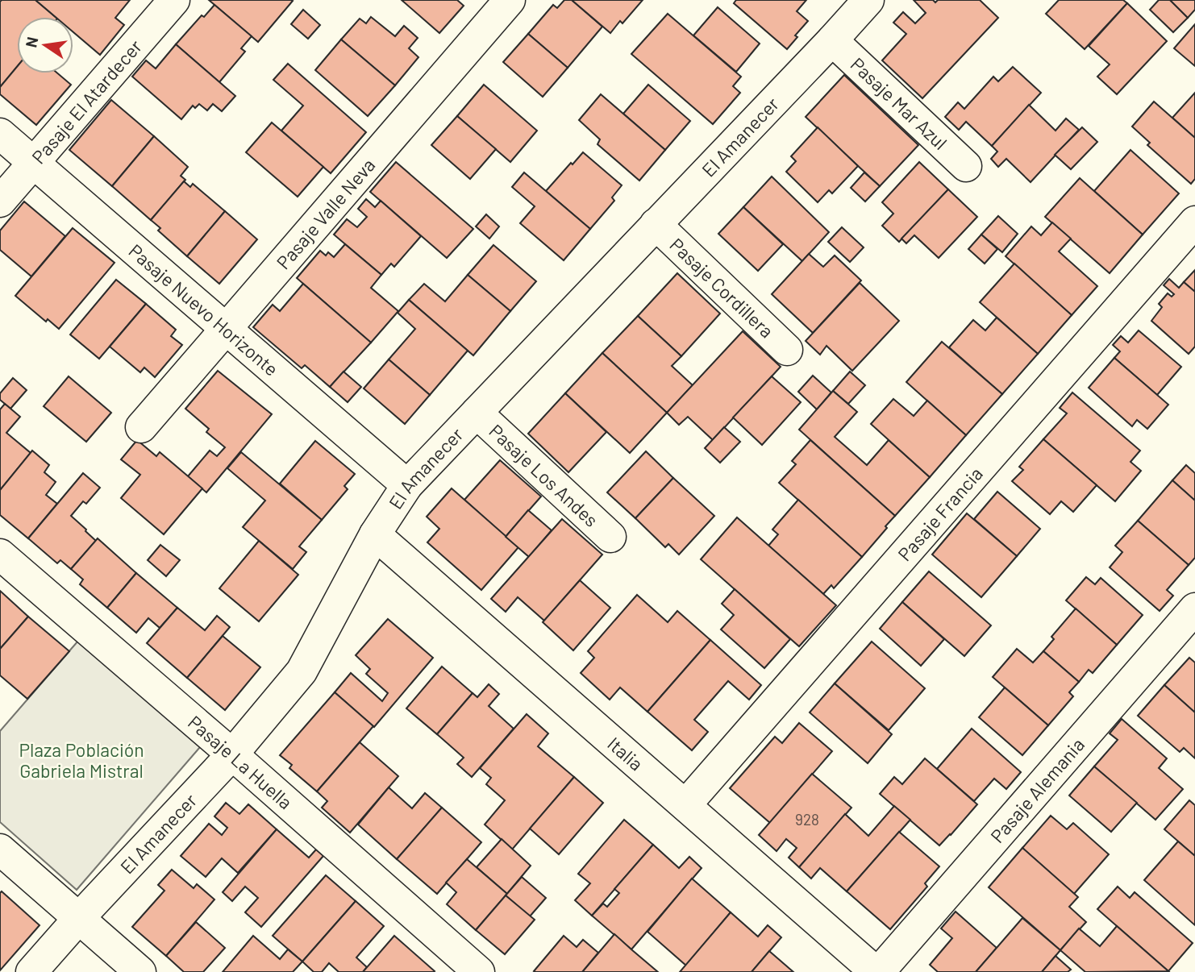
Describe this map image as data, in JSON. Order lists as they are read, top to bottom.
{
  "streets": {
    "street": [
      "Pasaje El Atardecer",
      "Pasaje Mar Azul",
      "El Amanecer",
      "Pasaje Valle Neva",
      "Pasaje Cordillera",
      "Pasaje Nuevo Horizonte",
      "Pasaje Los Andes",
      "Pasaje Francia",
      "Italia",
      "Pasaje La Huella",
      "Pasaje Alemania"
    ]
  },
  "crossings": [
    ["Pasaje El Atardecer", "Pasaje Nuevo Horizonte"],
    ["Pasaje Mar Azul", "El Amanecer"],
    ["El Amanecer", "Pasaje Cordillera"],
    ["El Amanecer", "Pasaje Nuevo Horizonte"],
    ["El Amanecer", "Pasaje Los Andes"],
    ["El Amanecer", "Italia"],
    ["El Amanecer", "Pasaje La Huella"],
    ["Pasaje Valle Neva", "Pasaje Nuevo Horizonte"],
    ["Pasaje Francia", "Italia"],
    ["Italia", "Pasaje Alemania"]
  ],
  "parks": ["Plaza Población Gabriela Mistral"],
  "house_numbers": ["928"],
  "north": "left"
}
